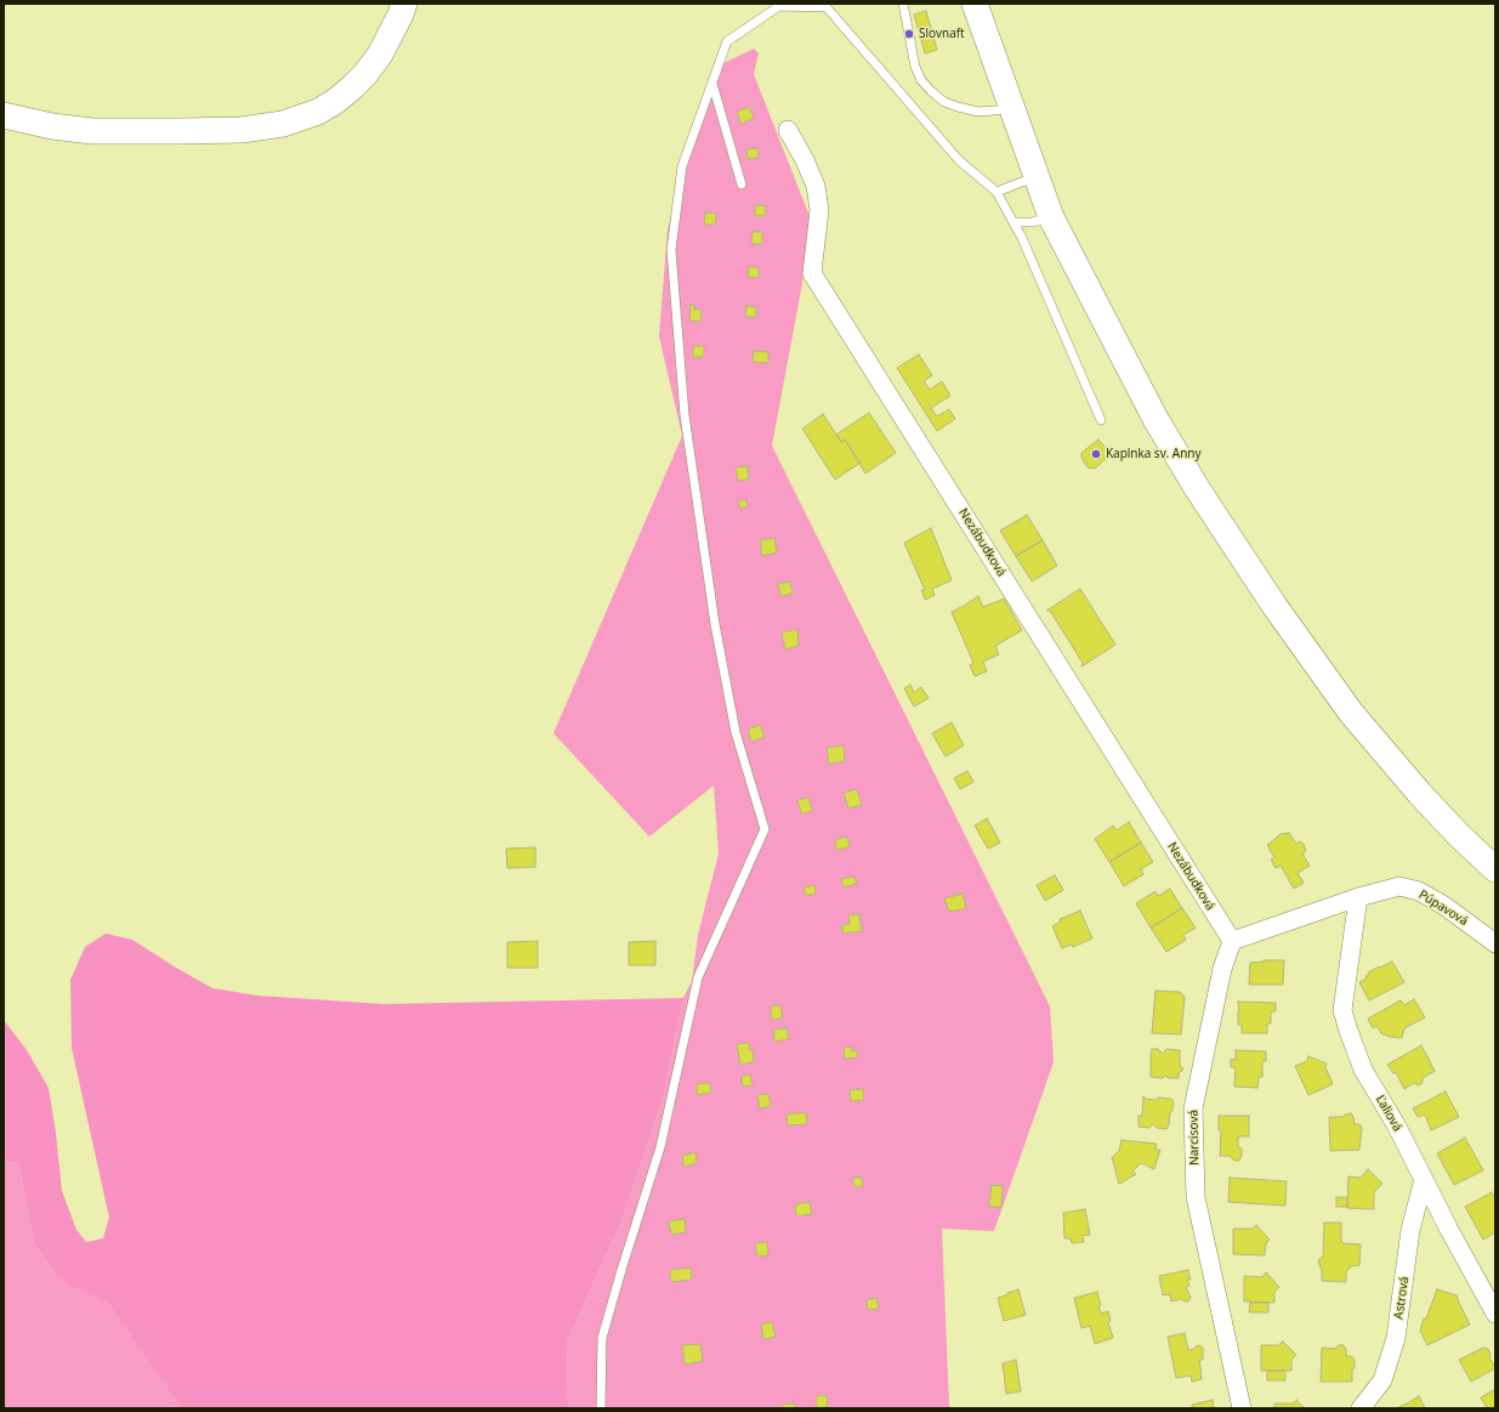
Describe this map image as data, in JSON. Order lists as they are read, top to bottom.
{
  "streets": {
    "street": [
      "Nezábudková",
      "Púpavová",
      "Ľaliová",
      "Narcisová",
      "Astrová"
    ]
  },
  "crossings": [
    ["Nezábudková", "Narcisová"],
    ["Púpavová", "Ľaliová"],
    ["Ľaliová", "Astrová"]
  ],
  "places": ["Slovnaft", "Kaplnka sv. Anny"]
}
